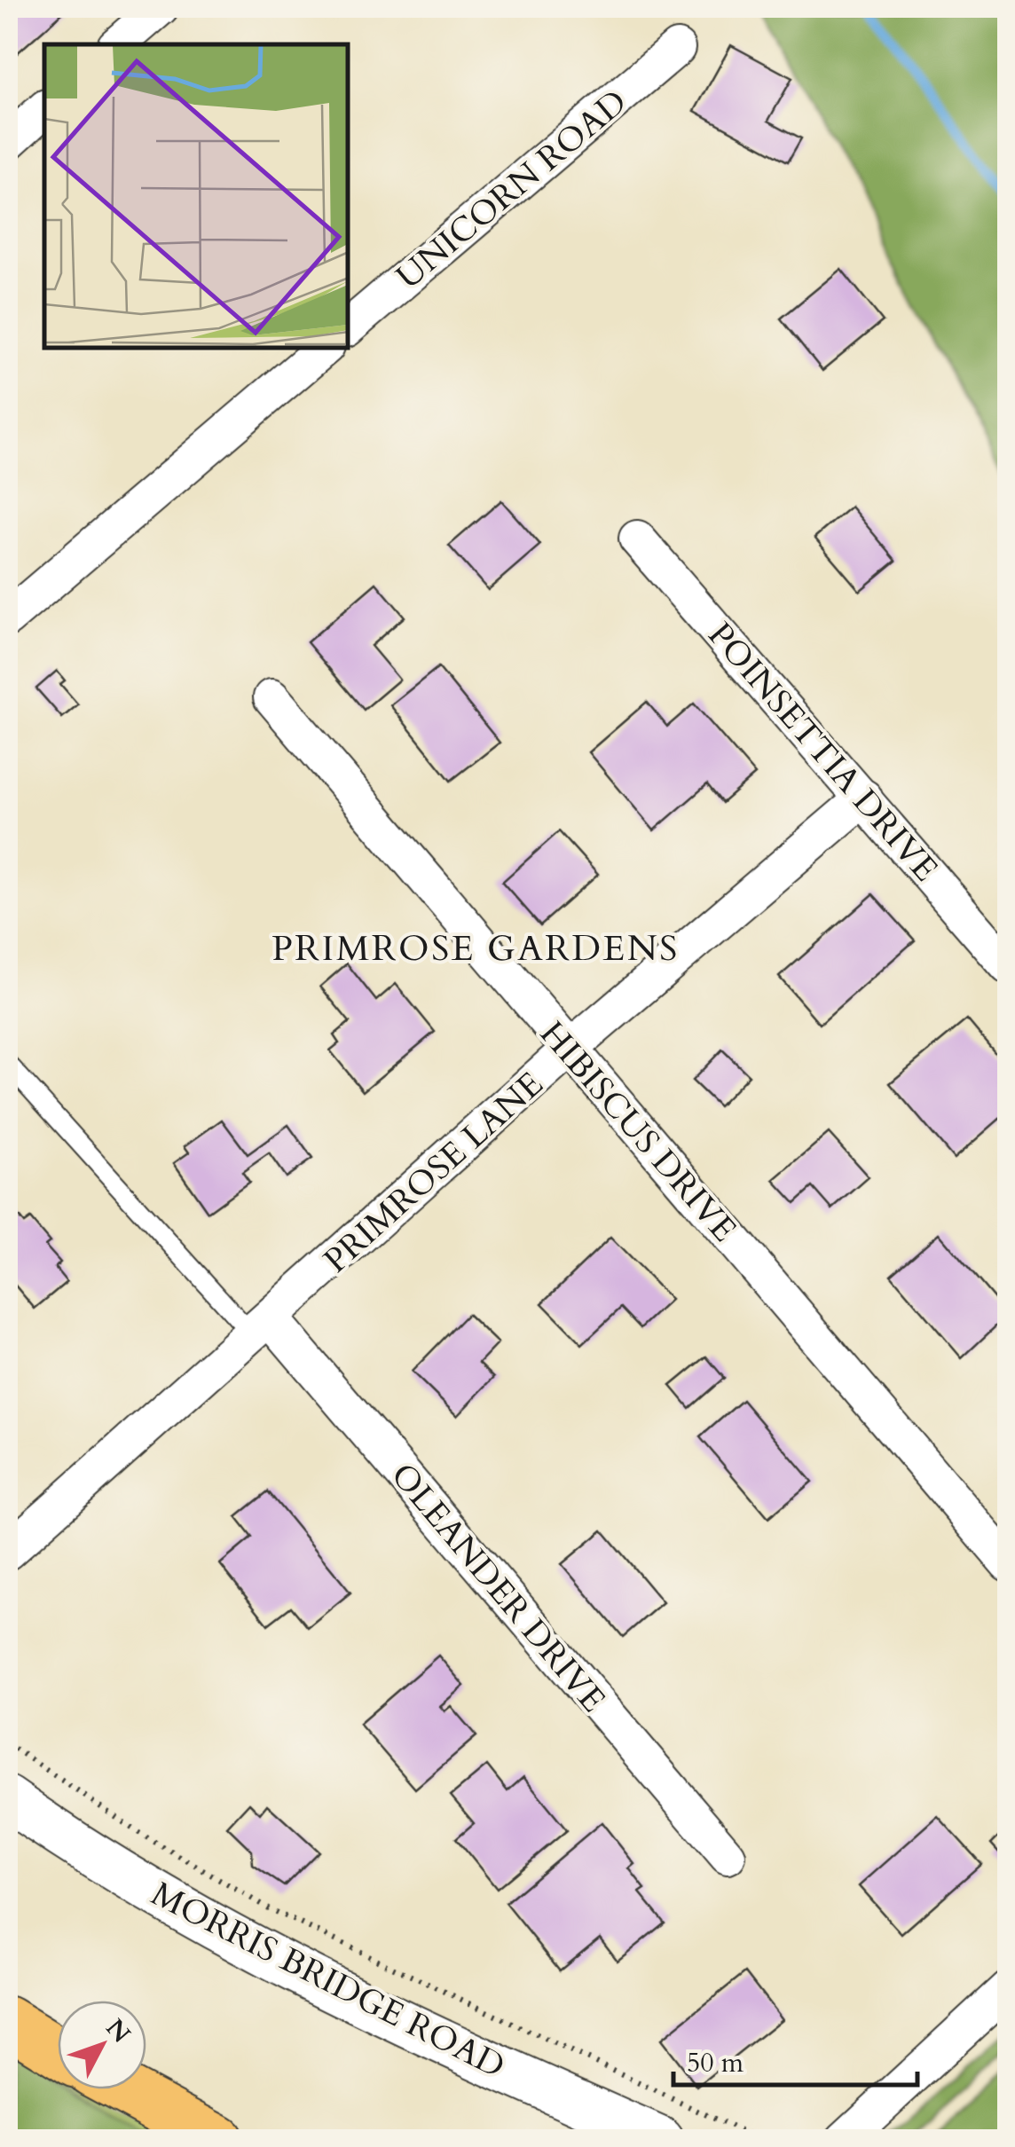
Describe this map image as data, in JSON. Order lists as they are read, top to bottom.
{
  "streets": {
    "street": [
      "UNICORN ROAD",
      "POINSETTIA DRIVE",
      "HIBISCUS DRIVE",
      "PRIMROSE LANE",
      "OLEANDER DRIVE",
      "MORRIS BRIDGE ROAD"
    ]
  },
  "crossings": [
    ["POINSETTIA DRIVE", "PRIMROSE LANE"],
    ["HIBISCUS DRIVE", "PRIMROSE LANE"],
    ["PRIMROSE LANE", "OLEANDER DRIVE"]
  ],
  "districts": ["PRIMROSE GARDENS"],
  "scale_bar": "50 m",
  "north": "top right"
}
